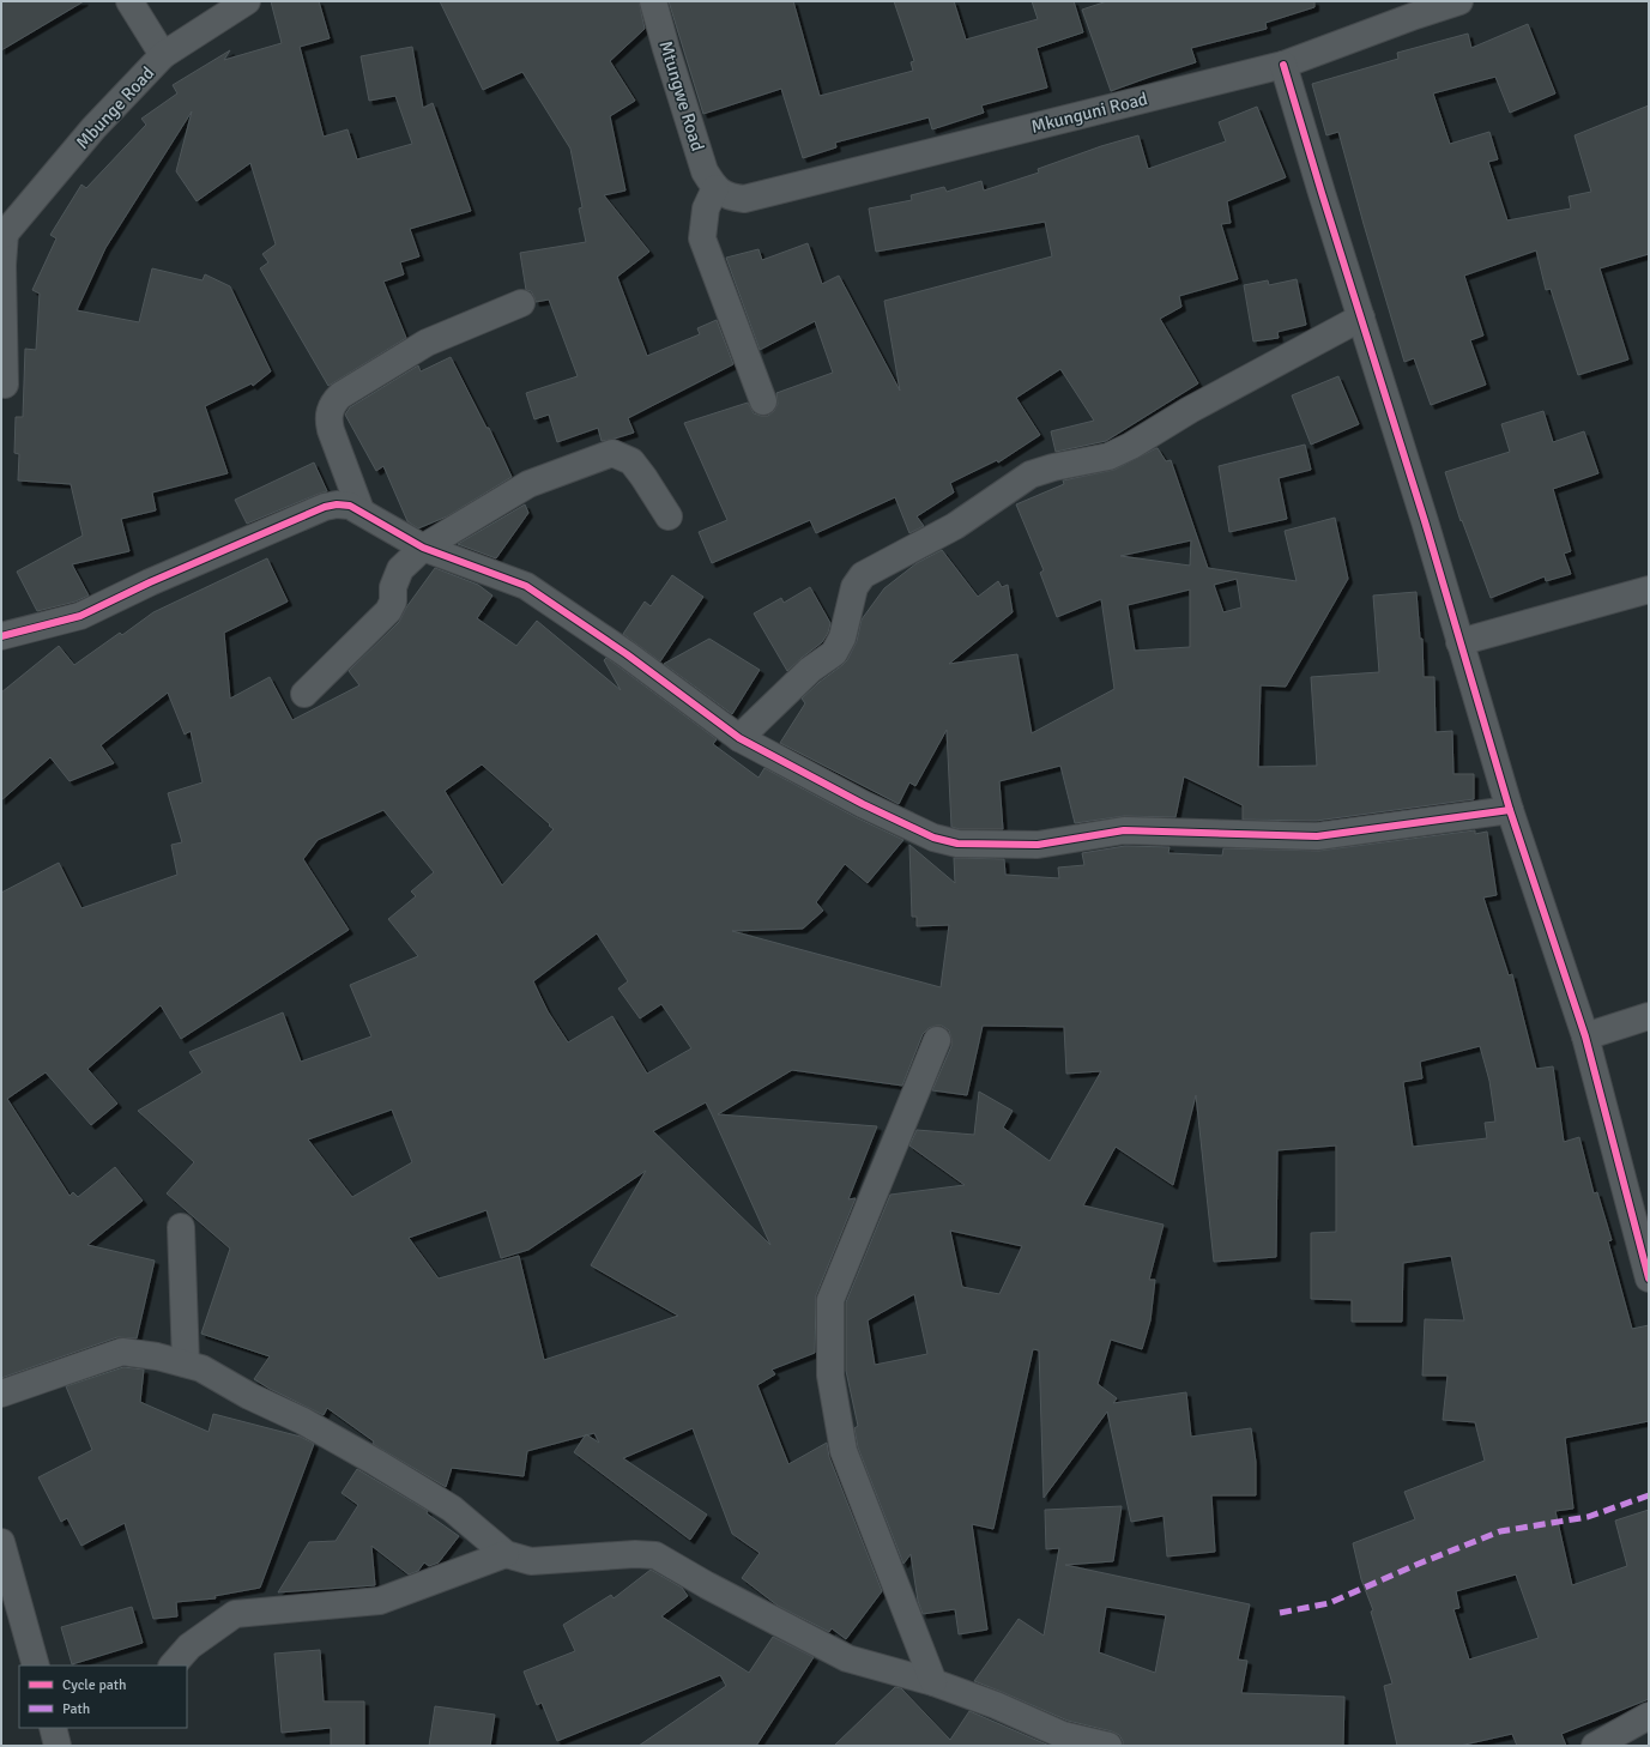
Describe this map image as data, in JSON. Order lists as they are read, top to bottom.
{
  "streets": {
    "street": ["Mtungwe Road", "Mbunge Road", "Mkunguni Road"]
  },
  "crossings": [
    ["Mtungwe Road", "Mkunguni Road"]
  ],
  "legend": ["Cycle path", "Path"]
}
